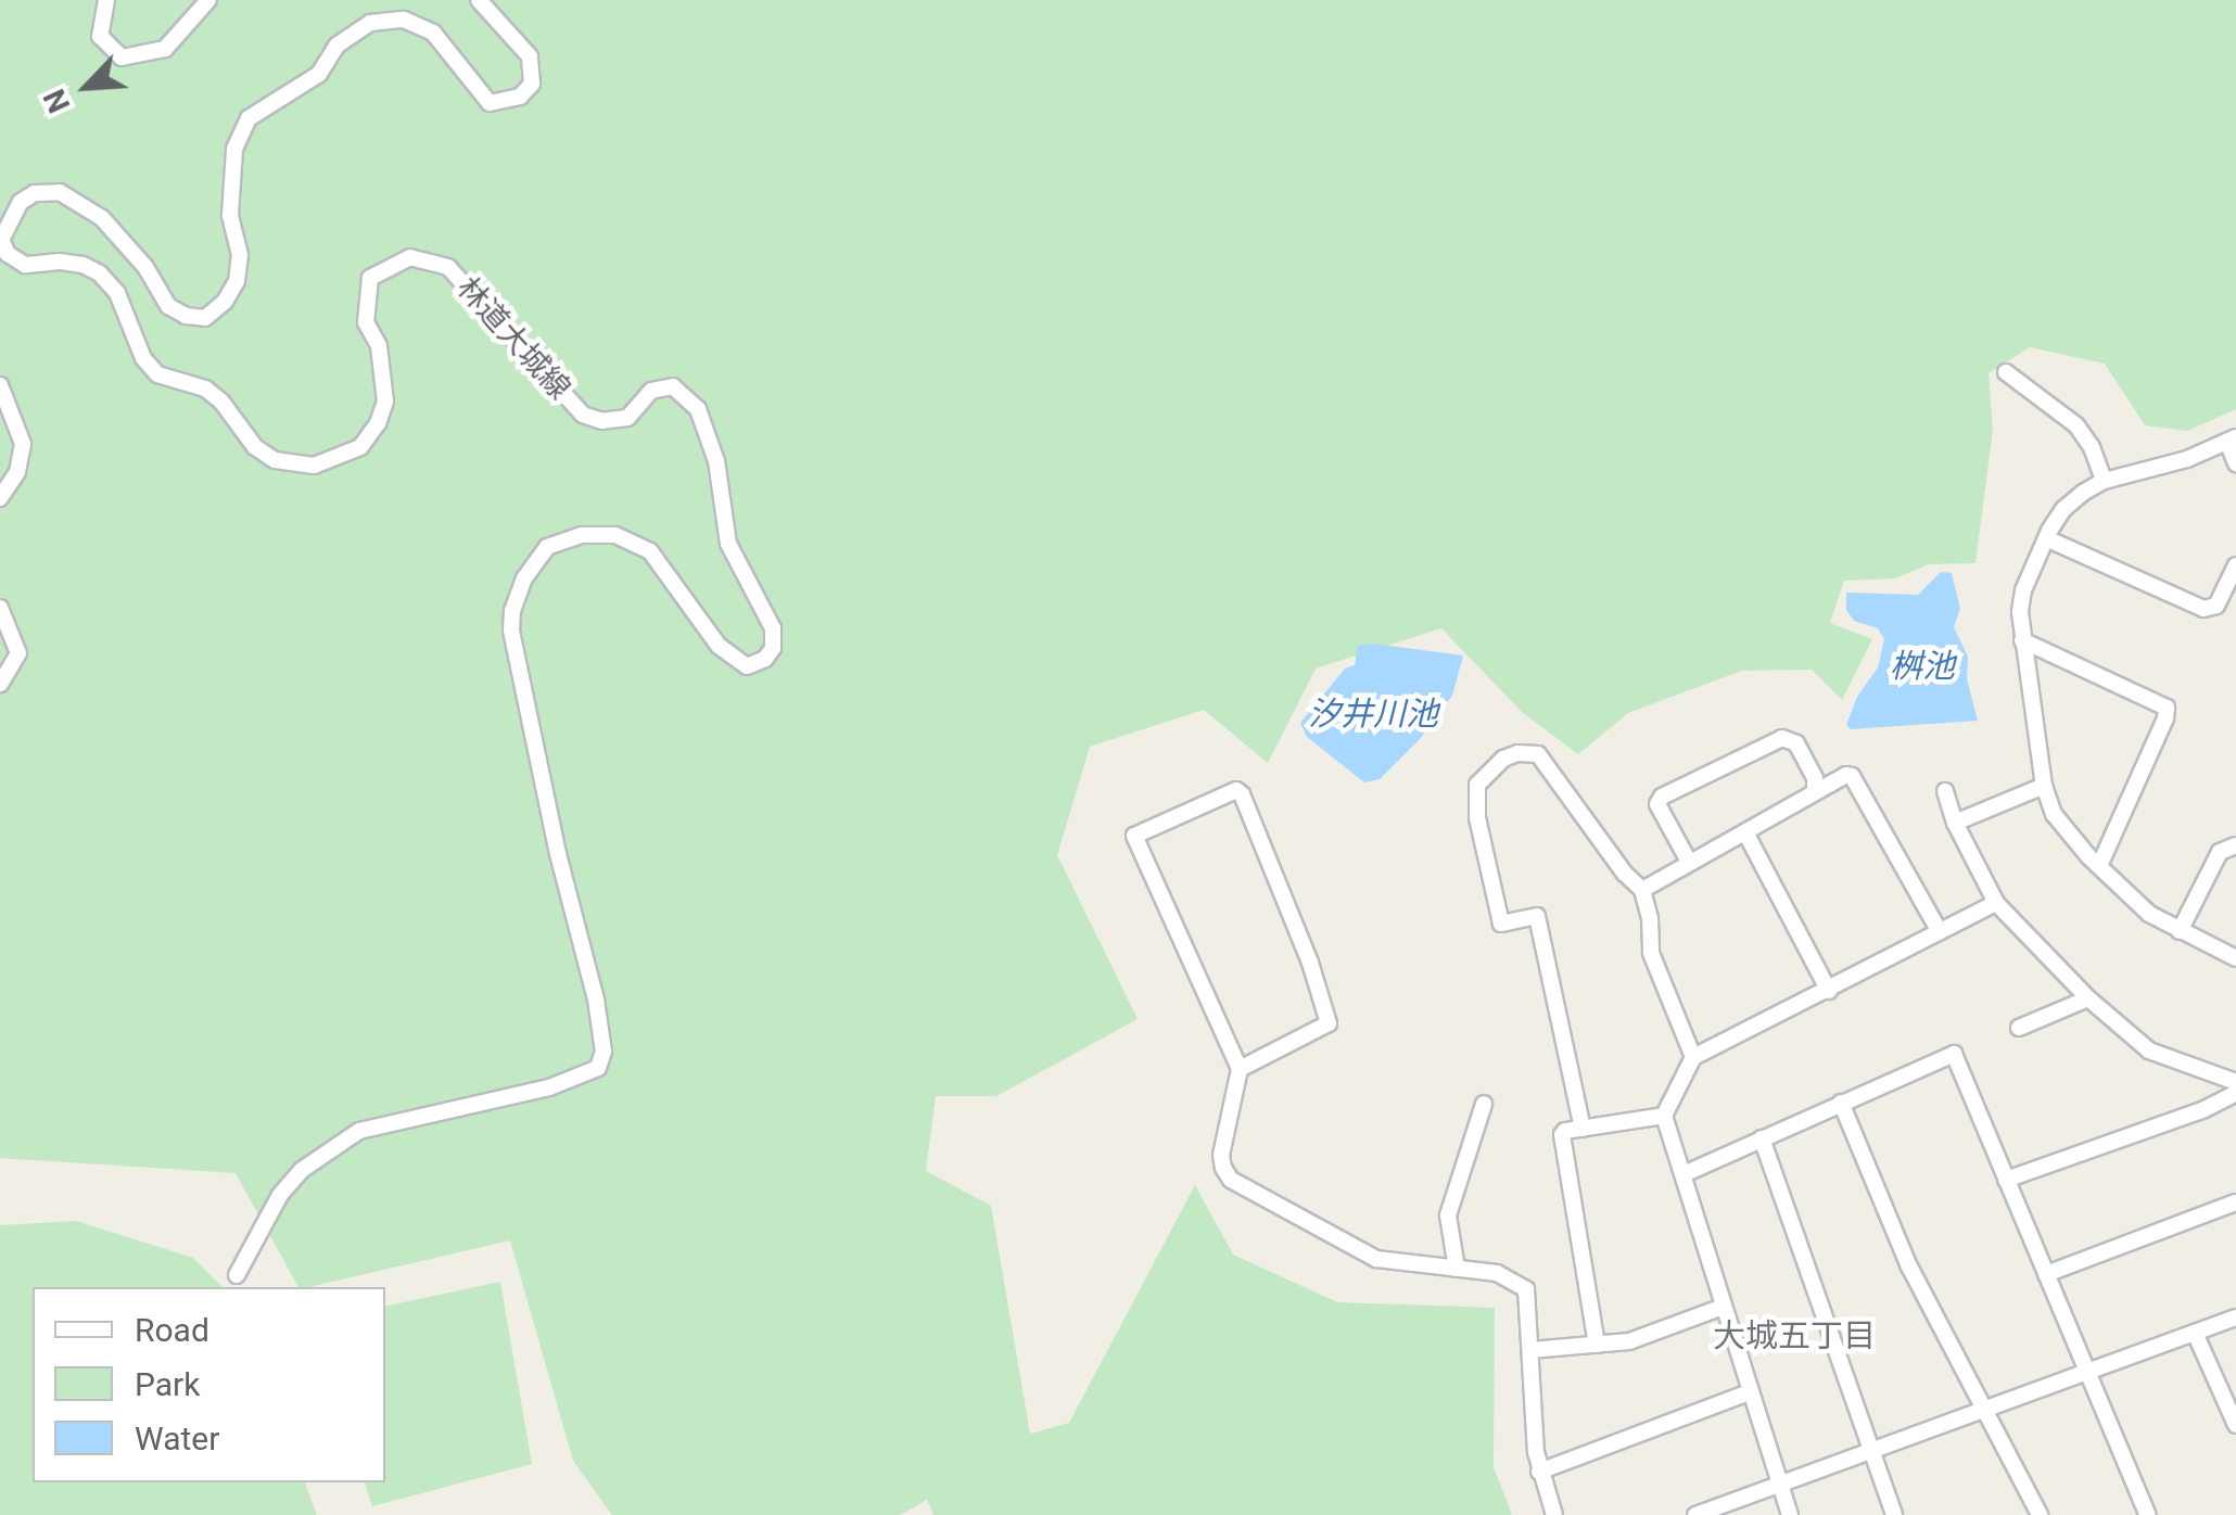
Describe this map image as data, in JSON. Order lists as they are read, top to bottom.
{
  "streets": {
    "street": ["林道大城線"]
  },
  "districts": ["大城五丁目"],
  "water": ["桝池", "汐井川池"],
  "legend": ["Road", "Park", "Water"],
  "north": "bottom left"
}
